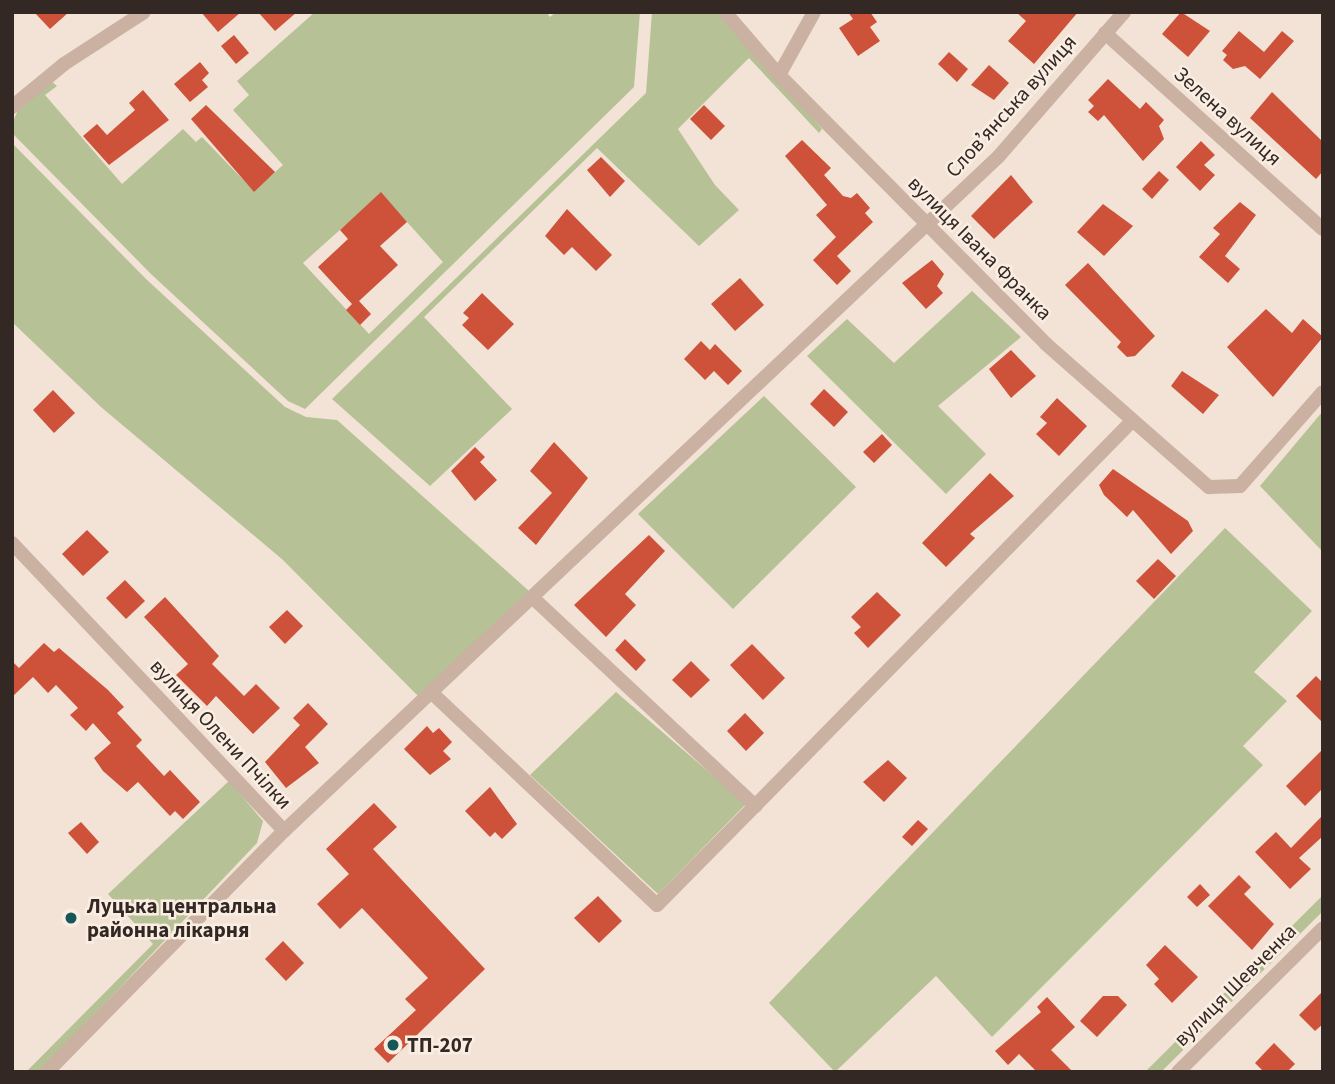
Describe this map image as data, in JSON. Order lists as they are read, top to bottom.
{
  "streets": {
    "street": [
      "Словʼянська вулиця",
      "Зелена вулиця",
      "вулиця Івана Франка",
      "вулиця Олени Пчілки",
      "вулиця Шевченка"
    ]
  },
  "crossings": [
    ["Словʼянська вулиця", "Зелена вулиця"],
    ["Словʼянська вулиця", "вулиця Івана Франка"],
    ["Словʼянська вулиця", "вулиця Олени Пчілки"]
  ],
  "places": ["Луцька центральна районна лікарня", "ТП-207"]
}
